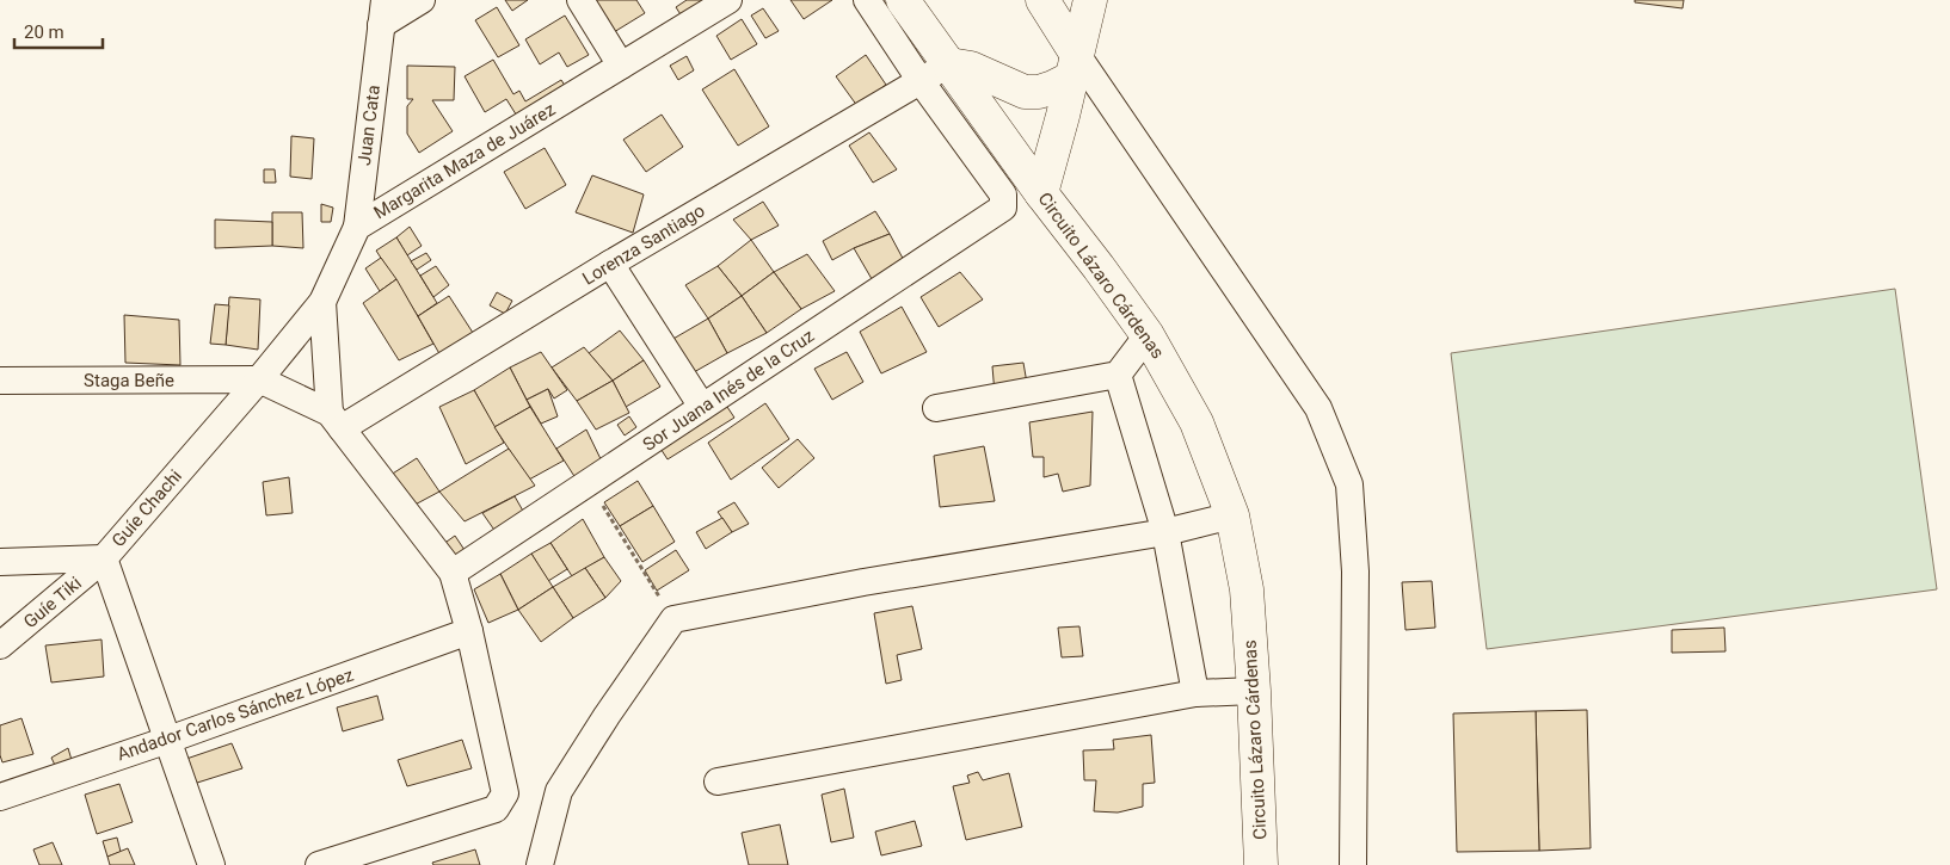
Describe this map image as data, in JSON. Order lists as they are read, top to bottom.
{
  "streets": {
    "street": [
      "Juan Cata",
      "Margarita Maza de Juárez",
      "Lorenza Santiago",
      "Circuito Lázaro Cárdenas",
      "Staga Beñe",
      "Sor Juana Inés de la Cruz",
      "Guíe Chachi",
      "Guíe Tiki",
      "Andador Carlos Sánchez López"
    ]
  },
  "crossings": [
    ["Juan Cata", "Margarita Maza de Juárez"],
    ["Margarita Maza de Juárez", "Staga Beñe"],
    ["Margarita Maza de Juárez", "Guíe Chachi"],
    ["Lorenza Santiago", "Circuito Lázaro Cárdenas"],
    ["Lorenza Santiago", "Sor Juana Inés de la Cruz"],
    ["Staga Beñe", "Guíe Chachi"],
    ["Guíe Chachi", "Guíe Tiki"]
  ],
  "scale_bar": "20 m"
}
